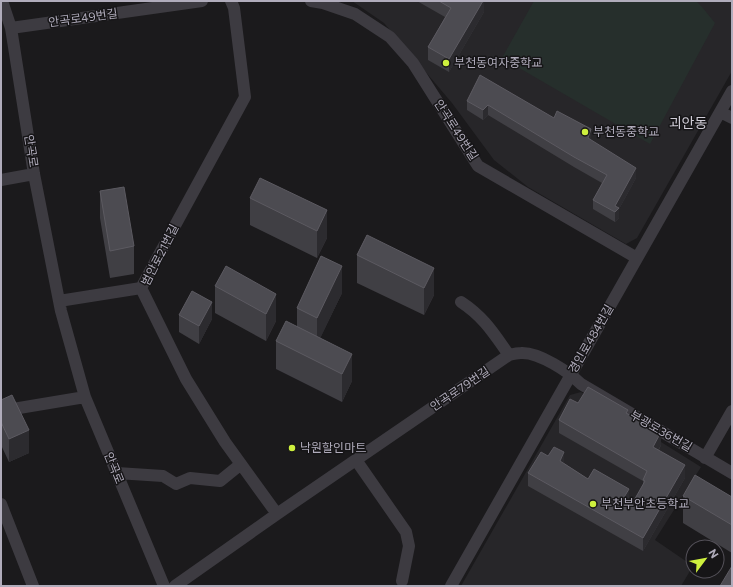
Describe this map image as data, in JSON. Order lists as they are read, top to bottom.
{
  "streets": {
    "street": [
      "안곡로49번길",
      "안곡로",
      "범안로21번길",
      "경인로484번길",
      "안곡로79번길",
      "부광로36번길"
    ]
  },
  "crossings": [
    ["안곡로49번길", "안곡로"],
    ["안곡로49번길", "경인로484번길"],
    ["범안로21번길", "안곡로79번길"],
    ["경인로484번길", "부광로36번길"]
  ],
  "districts": ["괴안동"],
  "places": [
    "부천동여자중학교",
    "부천동중학교",
    "낙원할인마트",
    "부천부안초등학교"
  ],
  "north": "top right"
}
